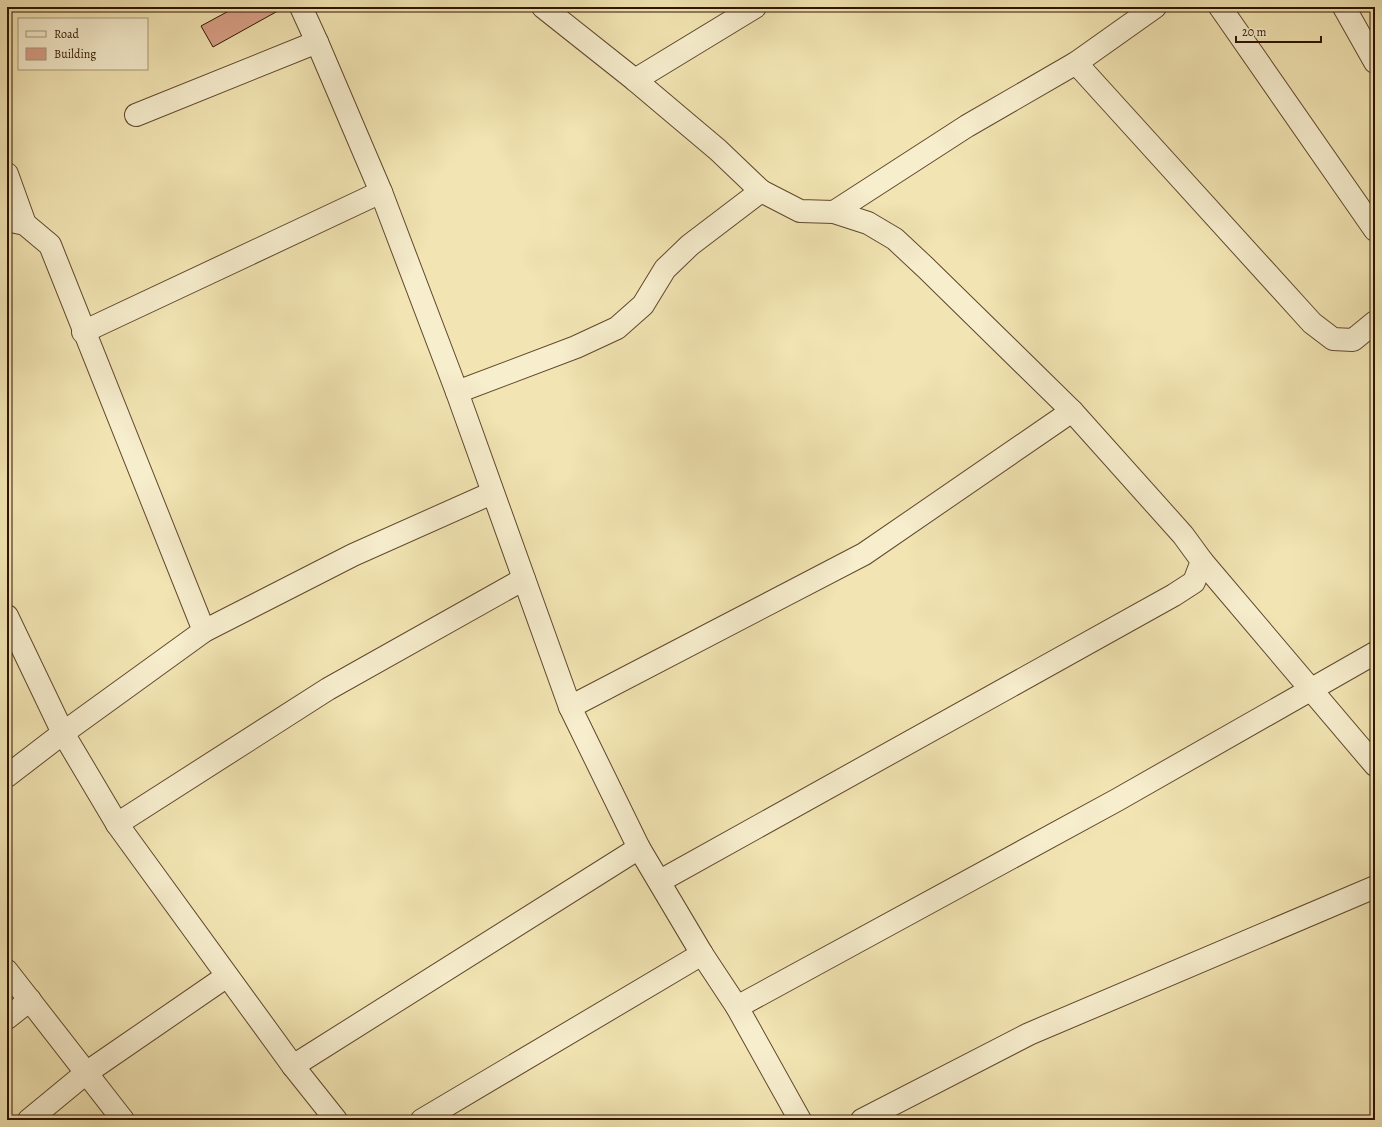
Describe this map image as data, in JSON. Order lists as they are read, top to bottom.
{
  "legend": ["Road", "Building"],
  "scale_bar": "20 m"
}
